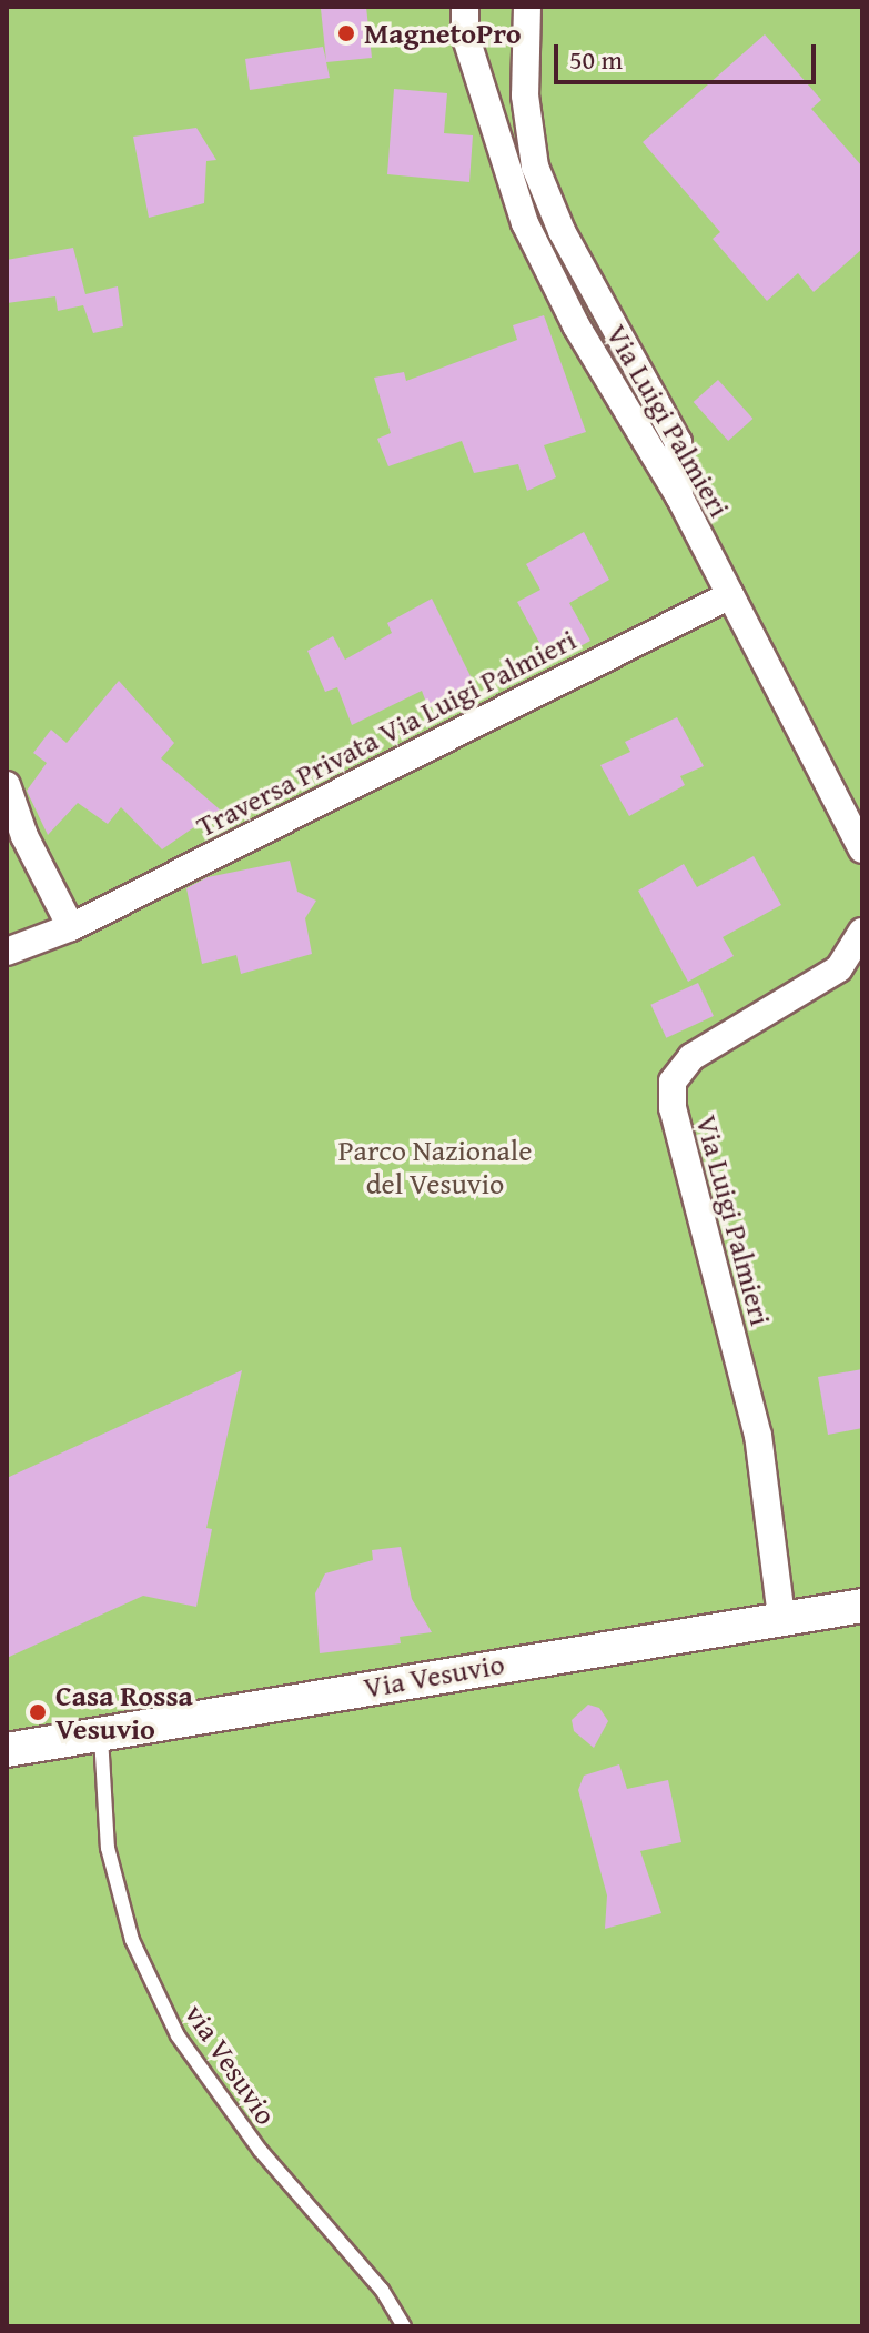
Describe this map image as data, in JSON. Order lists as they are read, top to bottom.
{
  "streets": {
    "street": ["Via Luigi Palmieri", "Traversa Privata Via Luigi Palmieri", "Via Vesuvio"],
    "lane": ["via Vesuvio"]
  },
  "crossings": [
    ["Via Luigi Palmieri", "Traversa Privata Via Luigi Palmieri"],
    ["Via Luigi Palmieri", "Via Vesuvio"],
    ["Via Vesuvio", "via Vesuvio"]
  ],
  "parks": ["Parco Nazionale del Vesuvio"],
  "places": ["MagnetoPro", "Casa Rossa Vesuvio"],
  "scale_bar": "50 m"
}
